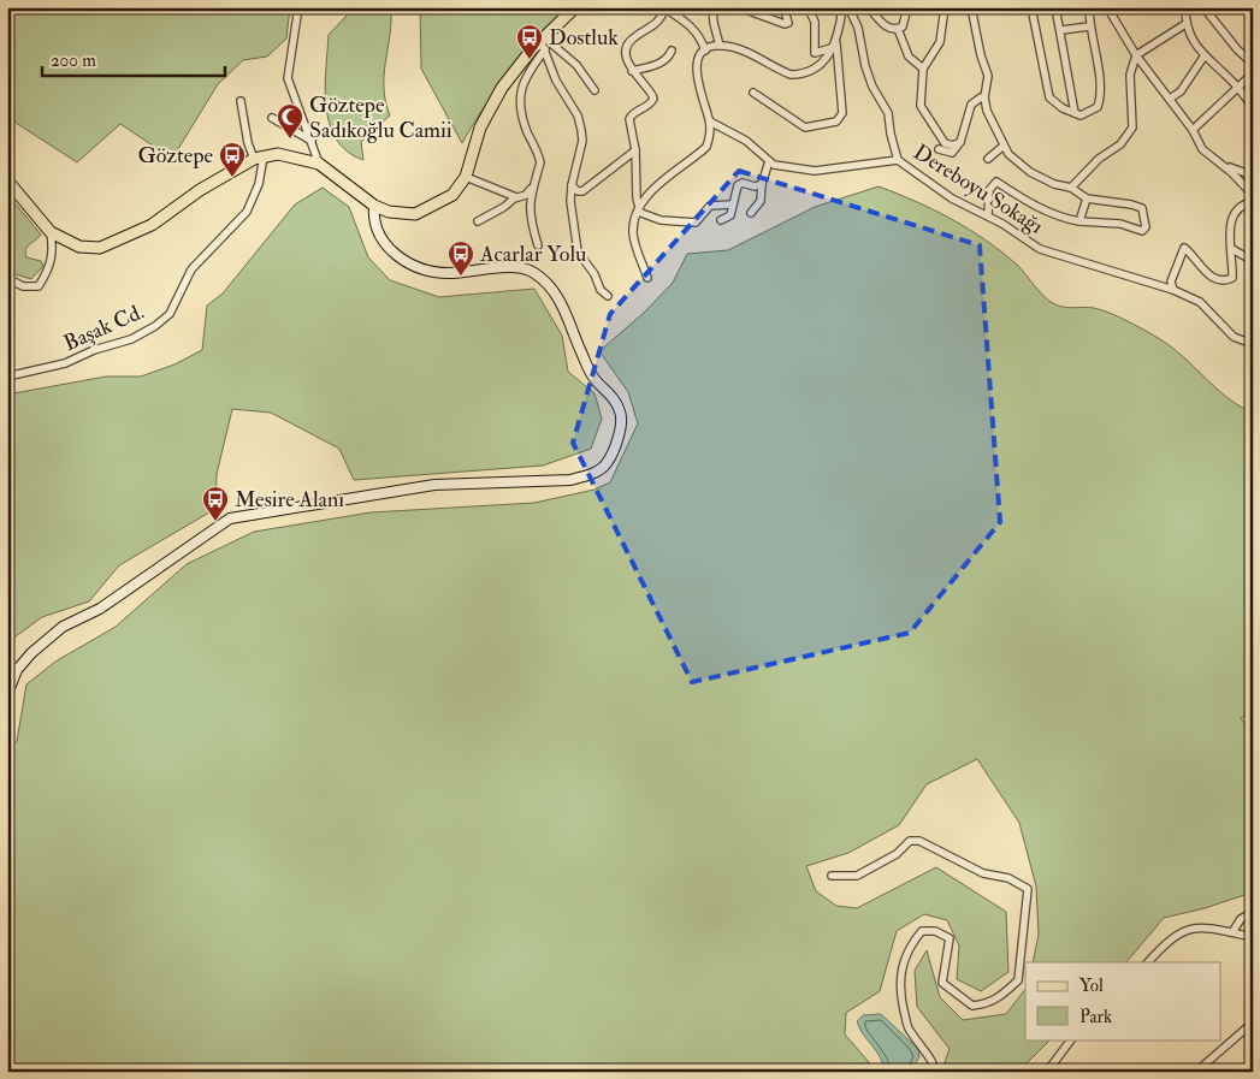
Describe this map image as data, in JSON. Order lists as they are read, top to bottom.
{
  "streets": {
    "street": ["Dereboyu Sokağı", "Başak Cd."]
  },
  "places": {
    "bus stop": [
      "Dostluk",
      "Göztepe",
      "Acarlar Yolu",
      "Mesire Alanı"
    ],
    "mosque": ["Göztepe Sadıkoğlu Camii"]
  },
  "legend": ["Yol", "Park"],
  "scale_bar": "200 m"
}
